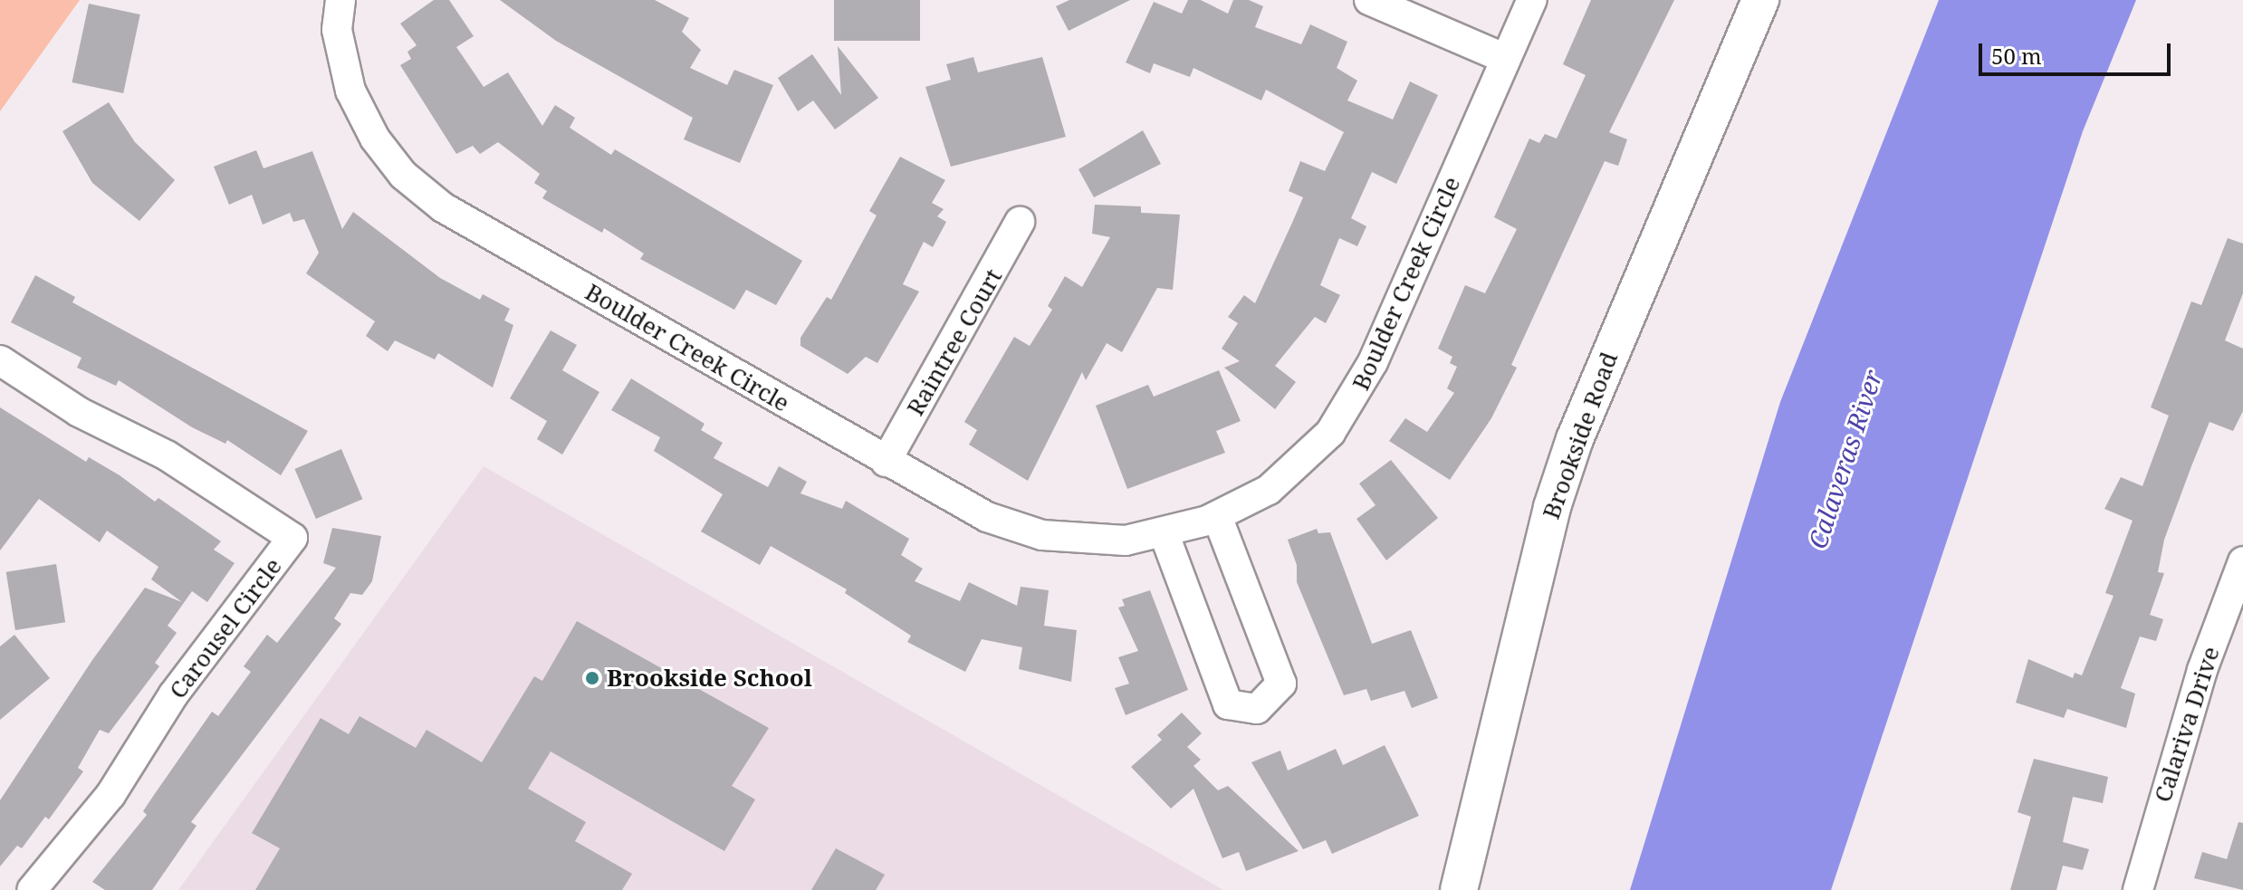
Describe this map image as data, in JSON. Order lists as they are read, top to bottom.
{
  "streets": {
    "street": [
      "Boulder Creek Circle",
      "Raintree Court",
      "Brookside Road",
      "Carousel Circle",
      "Calariva Drive"
    ]
  },
  "crossings": [
    ["Boulder Creek Circle", "Raintree Court"]
  ],
  "water": ["Calaveras River"],
  "places": ["Brookside School"],
  "scale_bar": "50 m"
}
